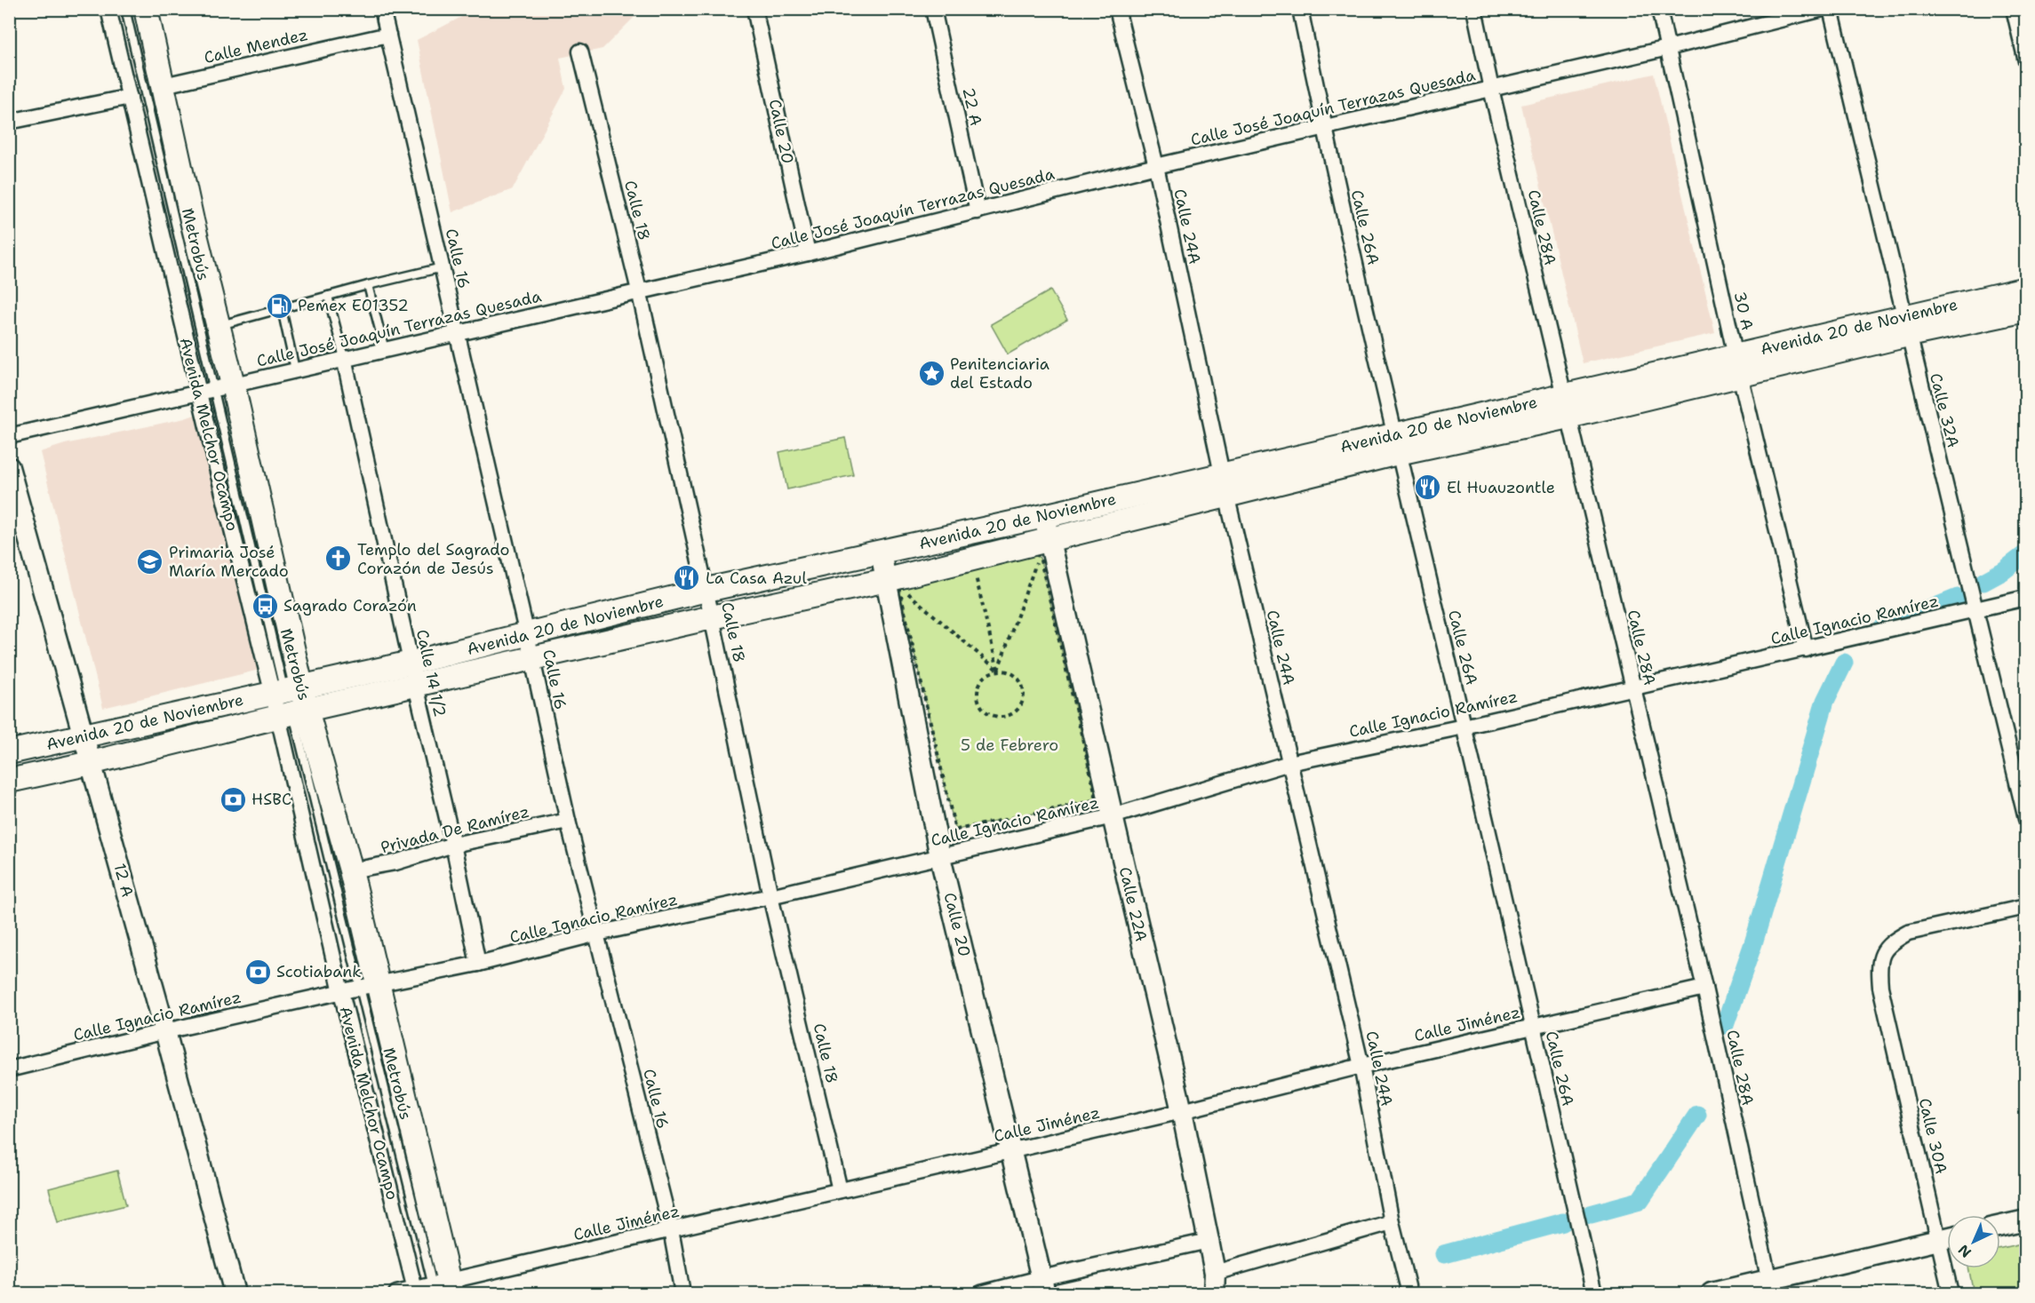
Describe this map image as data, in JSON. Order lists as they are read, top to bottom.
{
  "streets": {
    "main road": [
      "Calle 20",
      "Avenida 20 de Noviembre",
      "Avenida Melchor Ocampo",
      "12 A",
      "Calle 22A"
    ],
    "street": [
      "Calle Mendez",
      "22 A",
      "Calle José Joaquín Terrazas Quesada",
      "Calle 18",
      "Calle 24A",
      "Calle 26A",
      "Calle 28A",
      "Calle 16",
      "30 A",
      "Calle 32A",
      "Calle Ignacio Ramírez",
      "Calle 14 1/2",
      "Privada De Ramírez",
      "Calle Jiménez",
      "Calle 30A"
    ],
    "lane": ["Metrobús"]
  },
  "crossings": [
    ["Calle Mendez", "Calle 16"],
    ["Calle Mendez", "Avenida Melchor Ocampo"],
    ["22 A", "Calle José Joaquín Terrazas Quesada"],
    ["Calle José Joaquín Terrazas Quesada", "Calle 20"],
    ["Calle José Joaquín Terrazas Quesada", "Calle 18"],
    ["Calle José Joaquín Terrazas Quesada", "Calle 24A"],
    ["Calle José Joaquín Terrazas Quesada", "Calle 26A"],
    ["Calle José Joaquín Terrazas Quesada", "Calle 28A"],
    ["Calle José Joaquín Terrazas Quesada", "Metrobús"],
    ["Calle José Joaquín Terrazas Quesada", "Calle 16"],
    ["Calle José Joaquín Terrazas Quesada", "30 A"],
    ["Calle José Joaquín Terrazas Quesada", "Avenida Melchor Ocampo"],
    ["Calle José Joaquín Terrazas Quesada", "Calle 14 1/2"],
    ["Calle 20", "Avenida 20 de Noviembre"],
    ["Calle 20", "Calle Ignacio Ramírez"],
    ["Calle 20", "Calle Jiménez"],
    ["Calle 18", "Avenida 20 de Noviembre"],
    ["Calle 18", "Calle Ignacio Ramírez"],
    ["Calle 18", "Calle Jiménez"],
    ["Calle 24A", "Avenida 20 de Noviembre"],
    ["Calle 24A", "Calle Ignacio Ramírez"],
    ["Calle 24A", "Calle Jiménez"],
    ["Calle 26A", "Avenida 20 de Noviembre"],
    ["Calle 26A", "Calle Ignacio Ramírez"],
    ["Calle 26A", "Calle Jiménez"],
    ["Calle 28A", "Avenida 20 de Noviembre"],
    ["Calle 28A", "Calle Ignacio Ramírez"],
    ["Calle 28A", "Calle Jiménez"],
    ["Metrobús", "Avenida 20 de Noviembre"],
    ["Metrobús", "Avenida Melchor Ocampo"],
    ["Metrobús", "Calle Ignacio Ramírez"],
    ["Calle 16", "Avenida 20 de Noviembre"],
    ["Calle 16", "Calle Ignacio Ramírez"],
    ["Calle 16", "Privada De Ramírez"],
    ["Calle 16", "Calle Jiménez"],
    ["30 A", "Avenida 20 de Noviembre"],
    ["30 A", "Calle Ignacio Ramírez"],
    ["Avenida 20 de Noviembre", "Calle 32A"],
    ["Avenida 20 de Noviembre", "Avenida Melchor Ocampo"],
    ["Avenida 20 de Noviembre", "Calle 14 1/2"],
    ["Avenida 20 de Noviembre", "12 A"],
    ["Avenida 20 de Noviembre", "Calle 22A"],
    ["Calle 32A", "Calle Ignacio Ramírez"],
    ["Avenida Melchor Ocampo", "Calle Ignacio Ramírez"],
    ["Avenida Melchor Ocampo", "Privada De Ramírez"],
    ["Avenida Melchor Ocampo", "Calle Jiménez"],
    ["Calle Ignacio Ramírez", "Calle 14 1/2"],
    ["Calle Ignacio Ramírez", "12 A"],
    ["Calle Ignacio Ramírez", "Calle 22A"],
    ["Calle 14 1/2", "Privada De Ramírez"],
    ["Calle 22A", "Calle Jiménez"]
  ],
  "parks": ["5 de Febrero"],
  "places": {
    "fuel station": ["Pemex E01352"],
    "place": ["Penitenciaria del Estado"],
    "restaurant": ["El Huauzontle", "La Casa Azul"],
    "church": ["Templo del Sagrado Corazón de Jesús"],
    "school or university": ["Primaria José María Mercado"],
    "bus stop": ["Sagrado Corazón"],
    "bank": ["HSBC", "Scotiabank"]
  },
  "north": "bottom left"
}
